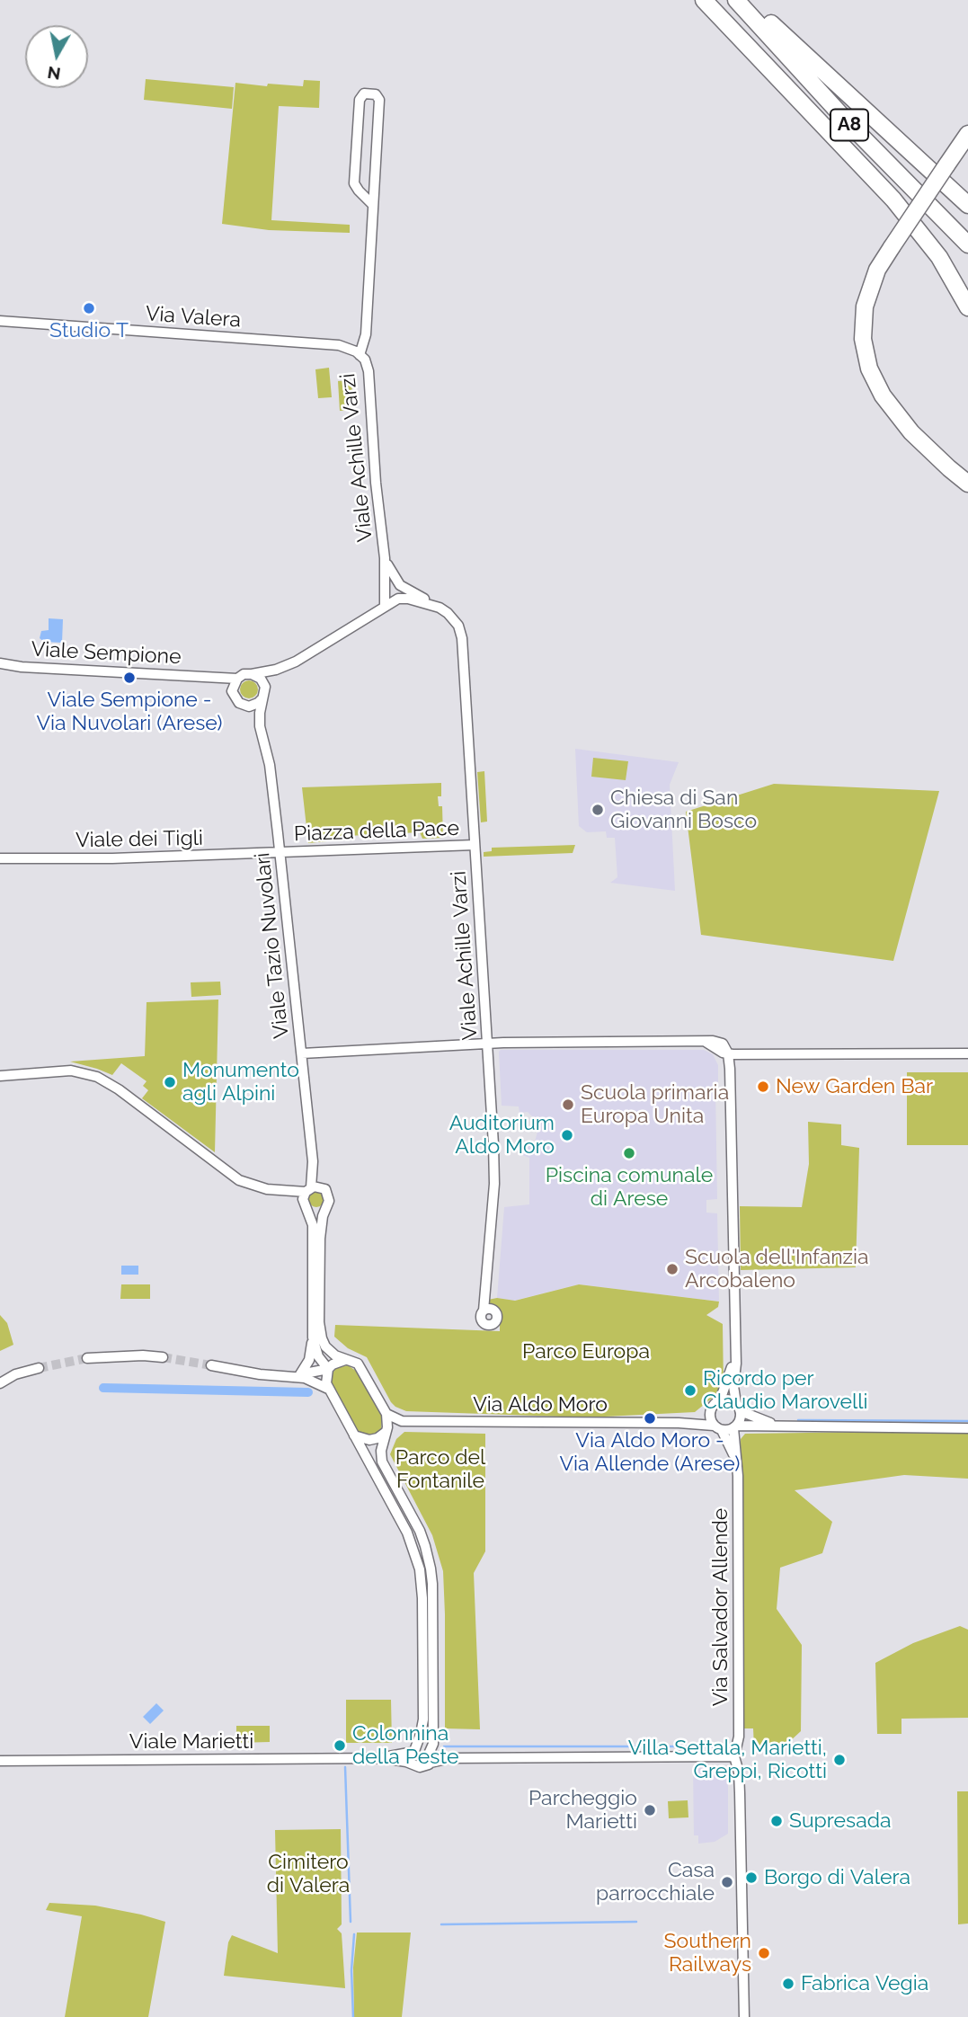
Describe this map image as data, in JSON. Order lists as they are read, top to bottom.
{
  "streets": {
    "highway": ["A8"],
    "street": [
      "Via Valera",
      "Viale Achille Varzi",
      "Viale Sempione",
      "Piazza della Pace",
      "Viale dei Tigli",
      "Viale Tazio Nuvolari",
      "Via Aldo Moro",
      "Via Salvador Allende",
      "Viale Marietti"
    ]
  },
  "crossings": [
    ["Via Valera", "Viale Achille Varzi"],
    ["Viale Achille Varzi", "Piazza della Pace"],
    ["Viale Sempione", "Viale Tazio Nuvolari"],
    ["Piazza della Pace", "Viale dei Tigli"],
    ["Piazza della Pace", "Viale Tazio Nuvolari"],
    ["Viale dei Tigli", "Viale Tazio Nuvolari"],
    ["Via Aldo Moro", "Via Salvador Allende"]
  ],
  "parks": ["Parco Europa", "Parco del Fontanile", "Cimitero di Valera"],
  "places": [
    "Studio T",
    "Viale Sempione - Via Nuvolari (Arese)",
    "Chiesa di San Giovanni Bosco",
    "Monumento agli Alpini",
    "New Garden Bar",
    "Scuola primaria Europa Unita",
    "Auditorium Aldo Moro",
    "Piscina comunale di Arese",
    "Scuola dell'Infanzia Arcobaleno",
    "Ricordo per Claudio Marovelli",
    "Via Aldo Moro - Via Allende (Arese)",
    "Colonnina della Peste",
    "Villa Settala, Marietti, Greppi, Ricotti",
    "Parcheggio Marietti",
    "Supresada",
    "Borgo di Valera",
    "Casa parrocchiale",
    "Southern Railways",
    "Fabrica Vegia"
  ],
  "north": "bottom"
}
